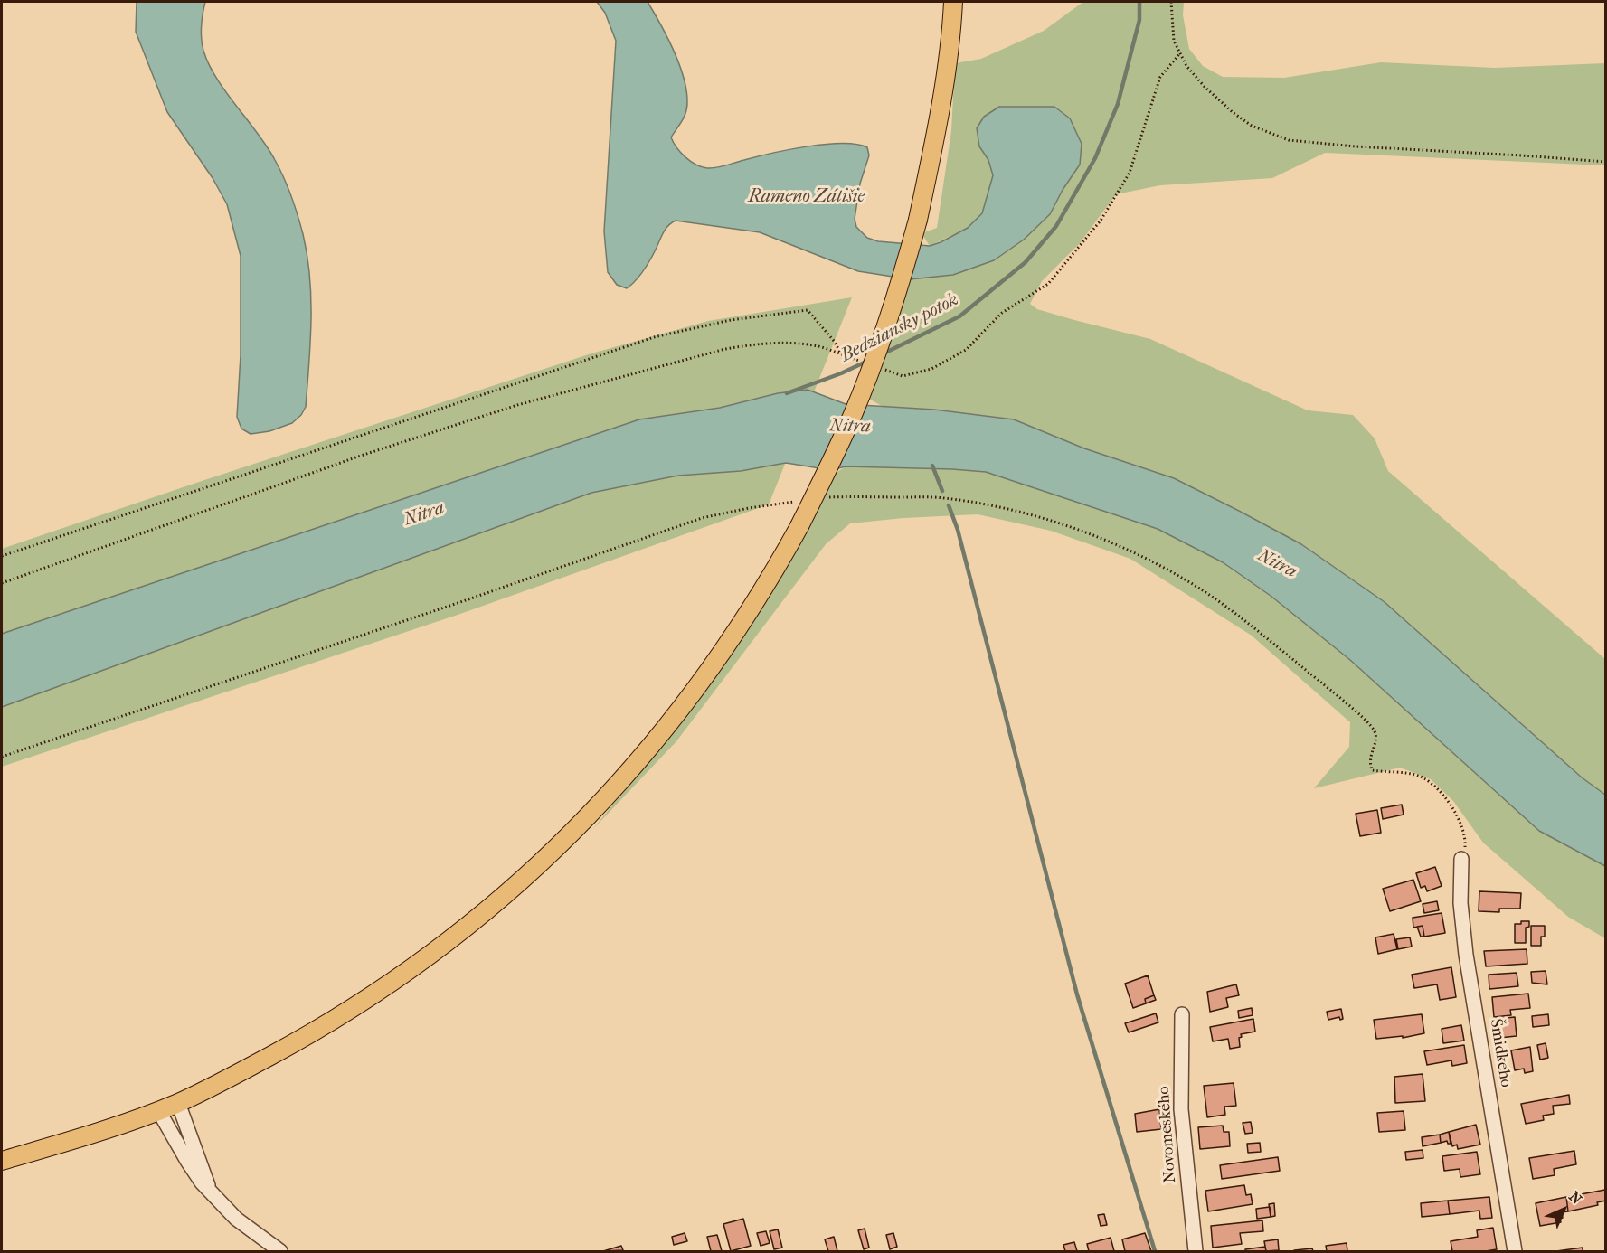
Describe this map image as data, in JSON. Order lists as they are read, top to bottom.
{
  "streets": {
    "street": ["Šmidkeho", "Novomeského"]
  },
  "water": ["Rameno Zátišie", "Bedziansky potok", "Nitra"],
  "north": "top right"
}
